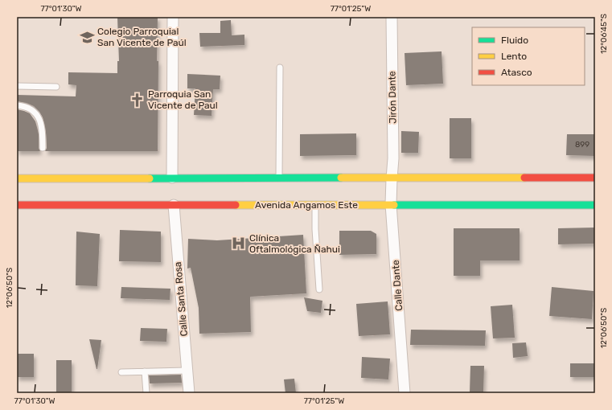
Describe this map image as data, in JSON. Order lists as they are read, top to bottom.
{
  "streets": {
    "main road": ["Avenida Angamos Este"],
    "street": ["Jirón Dante", "Calle Dante", "Calle Santa Rosa"]
  },
  "crossings": [
    ["Jirón Dante", "Calle Dante"],
    ["Avenida Angamos Este", "Calle Dante"],
    ["Avenida Angamos Este", "Calle Santa Rosa"]
  ],
  "places": {
    "school or university": ["Colegio Parroquial San Vicente de Paúl"],
    "church": ["Parroquia San Vicente de Paul"],
    "hospital": ["Clínica Oftalmológica Ñahui"]
  },
  "house_numbers": ["899"],
  "legend": ["Fluido", "Lento", "Atasco"],
  "coordinates": [
    "77°01'30\"W",
    "77°01'25\"W",
    "12°06'45\"S",
    "12°06'50\"S"
  ]
}
